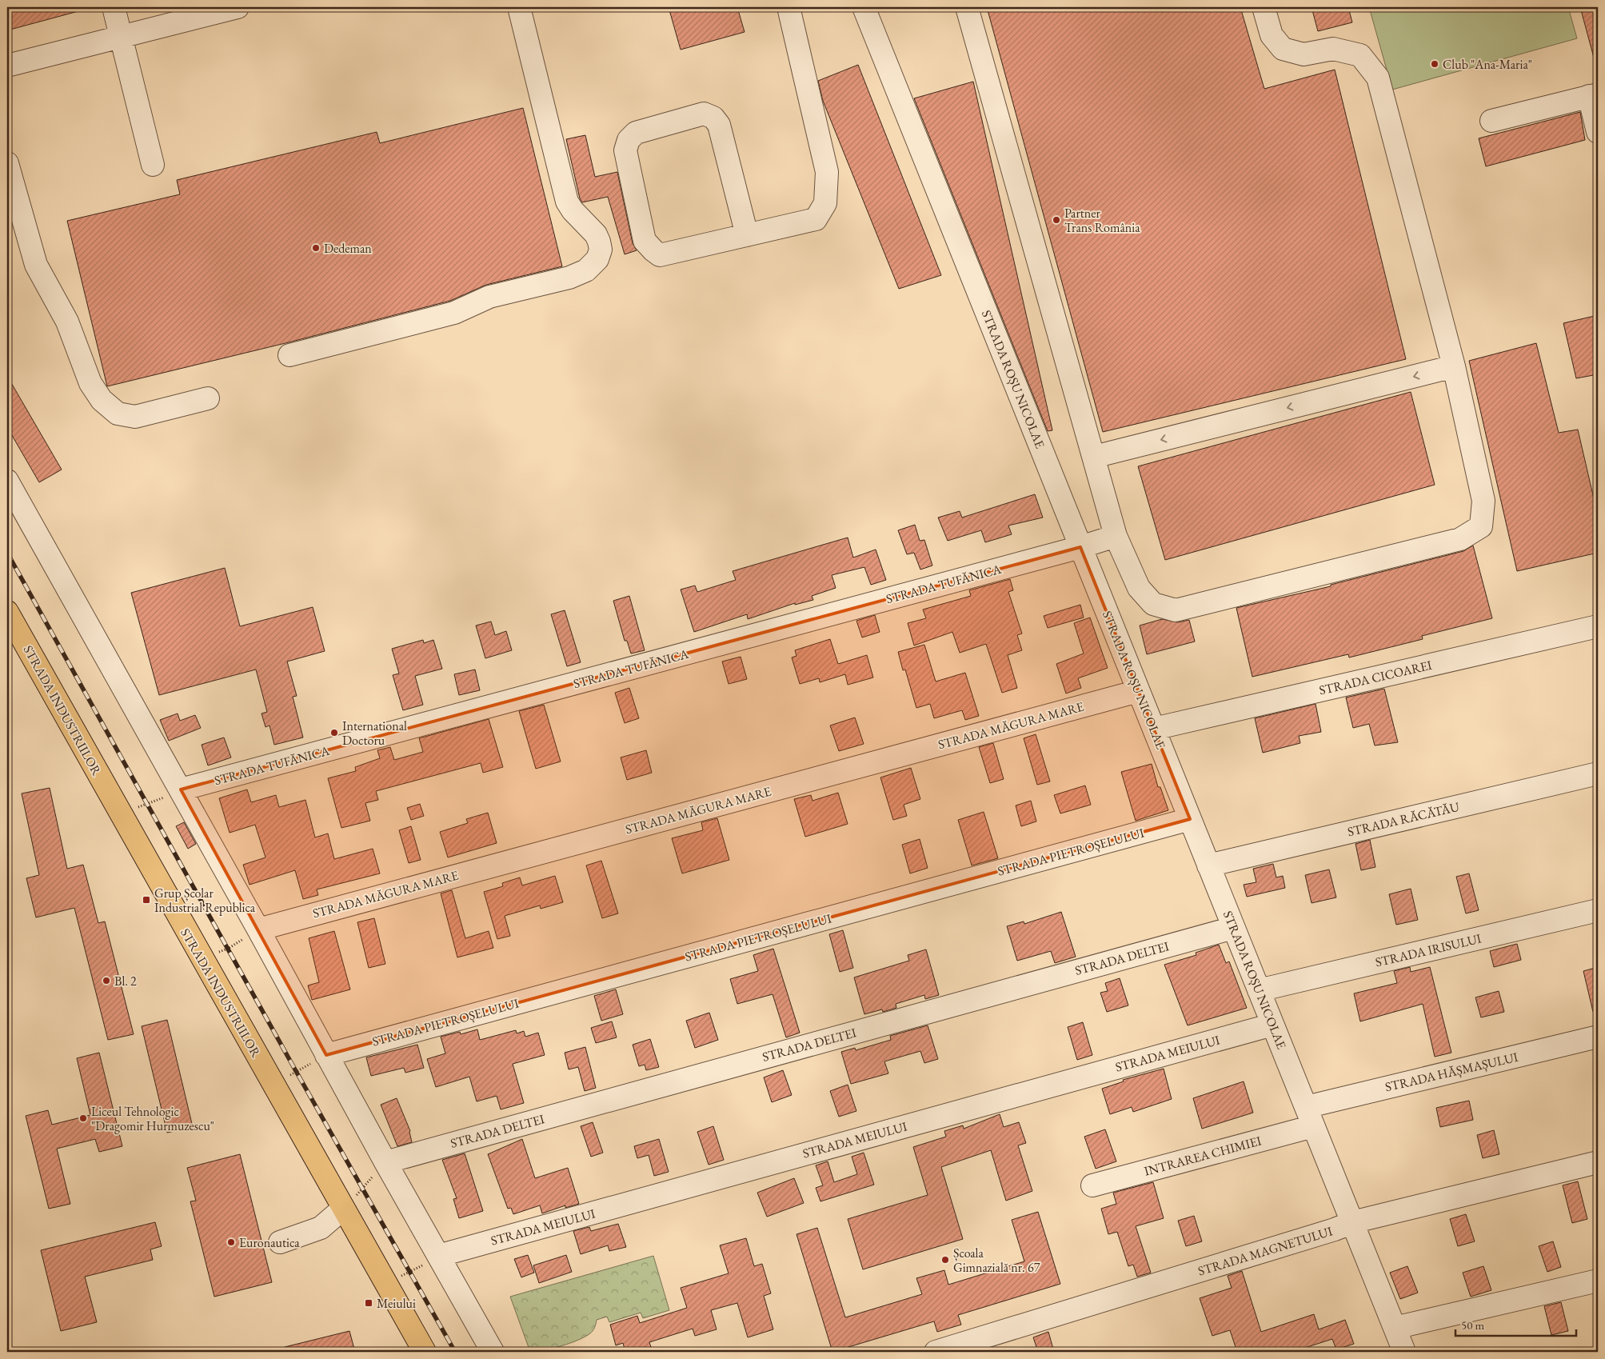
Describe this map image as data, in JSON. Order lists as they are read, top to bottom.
{
  "streets": {
    "main road": ["STRADA INDUSTRIILOR"],
    "street": [
      "STRADA ROȘU NICOLAE",
      "STRADA TUFĂNICA",
      "STRADA CICOAREI",
      "STRADA MĂGURA MARE",
      "STRADA RĂCĂTĂU",
      "STRADA PIETROȘELULUI",
      "STRADA IRISULUI",
      "STRADA DELTEI",
      "STRADA MEIULUI",
      "STRADA HĂȘMAȘULUI",
      "INTRAREA CHIMIEI",
      "STRADA MAGNETULUI"
    ]
  },
  "crossings": [
    ["STRADA ROȘU NICOLAE", "STRADA TUFĂNICA"],
    ["STRADA ROȘU NICOLAE", "STRADA CICOAREI"],
    ["STRADA ROȘU NICOLAE", "STRADA MĂGURA MARE"],
    ["STRADA ROȘU NICOLAE", "STRADA RĂCĂTĂU"],
    ["STRADA ROȘU NICOLAE", "STRADA PIETROȘELULUI"],
    ["STRADA ROȘU NICOLAE", "STRADA IRISULUI"],
    ["STRADA ROȘU NICOLAE", "STRADA DELTEI"],
    ["STRADA ROȘU NICOLAE", "STRADA MEIULUI"],
    ["STRADA ROȘU NICOLAE", "STRADA HĂȘMAȘULUI"],
    ["STRADA ROȘU NICOLAE", "INTRAREA CHIMIEI"],
    ["STRADA ROȘU NICOLAE", "STRADA MAGNETULUI"],
    ["STRADA HĂȘMAȘULUI", "INTRAREA CHIMIEI"]
  ],
  "places": {
    "other": [
      "Club \"Ana-Maria\"",
      "Partner Trans România",
      "Dedeman",
      "International Doctoru",
      "Bl. 2",
      "Liceul Tehnologic \"Dragomir Hurmuzescu\"",
      "Euronautica",
      "Școala Gimnazială nr. 67"
    ],
    "transit": ["Grup Școlar Industrial Republica", "Meiului"]
  },
  "scale_bar": "50 m"
}
